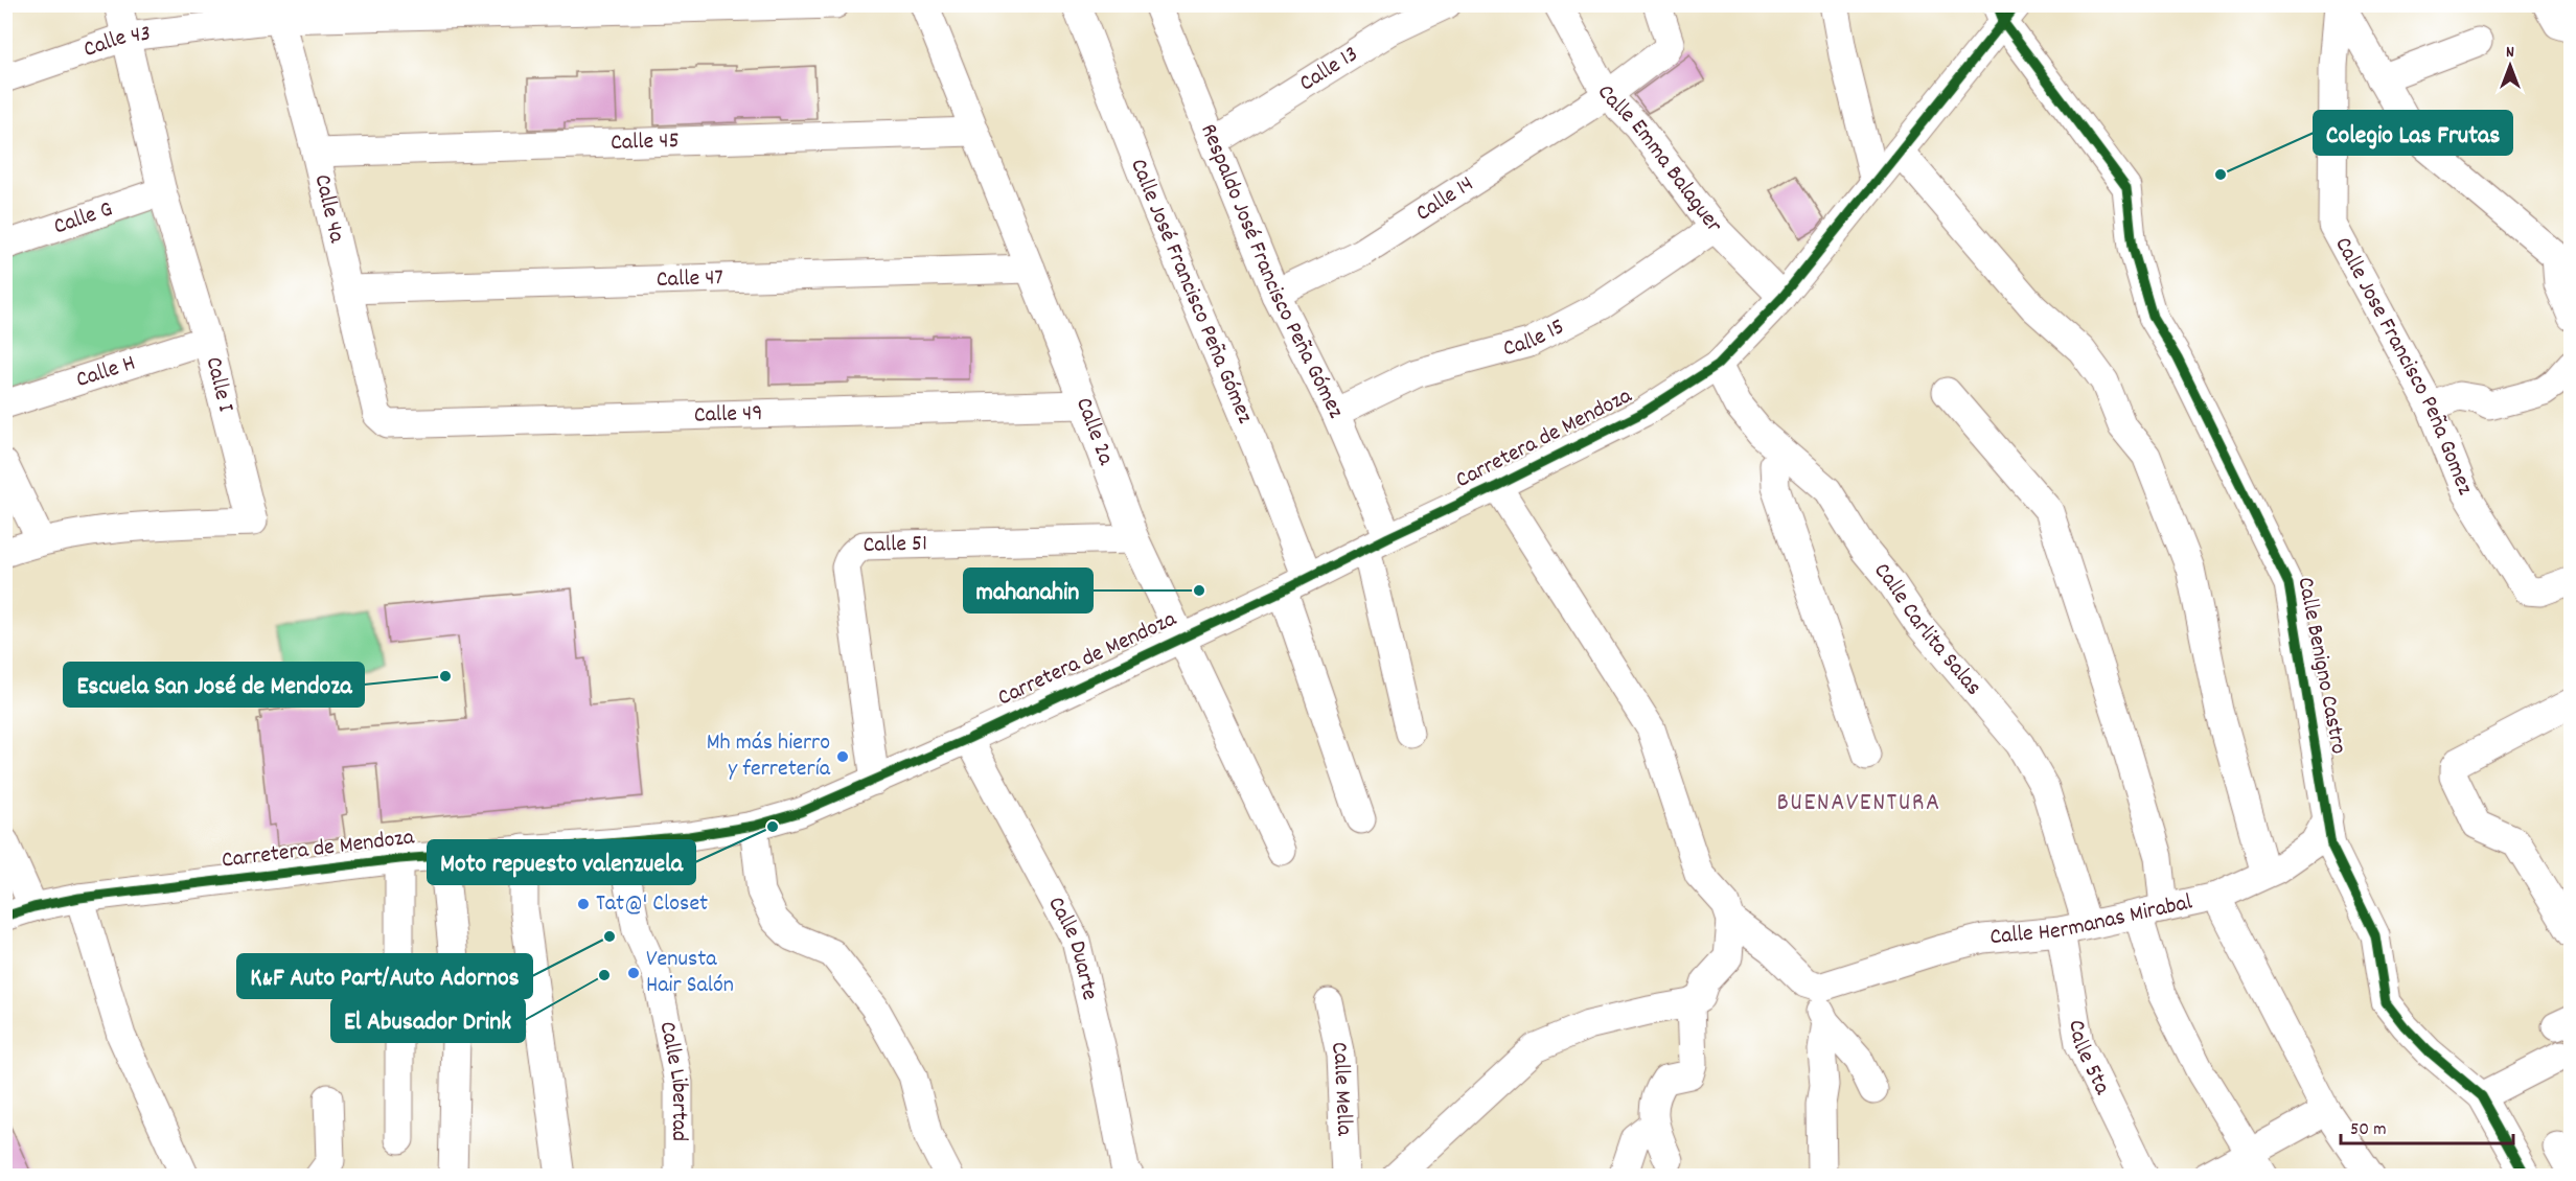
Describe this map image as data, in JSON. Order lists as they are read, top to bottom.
{
  "streets": {
    "street": [
      "Calle 43",
      "Calle 13",
      "Calle 45",
      "Calle Emma Balaguer",
      "Calle 14",
      "Calle 4a",
      "Calle G",
      "Respaldo José Francisco Peña Gómez",
      "Calle 47",
      "Calle José Francisco Peña Gómez",
      "Calle 15",
      "Calle Jose Francisco Peña Gomez",
      "Calle H",
      "Calle I",
      "Calle 49",
      "Calle 2a",
      "Carretera de Mendoza",
      "Calle 51",
      "Calle Carlita Salas",
      "Calle Benigno Castro",
      "Calle Hermanas Mirabal",
      "Calle Duarte",
      "Calle 5ta",
      "Calle Libertad",
      "Calle Mella"
    ]
  },
  "crossings": [
    ["Calle 43", "Calle 4a"],
    ["Calle 43", "Calle I"],
    ["Calle 13", "Respaldo José Francisco Peña Gómez"],
    ["Calle 45", "Calle 4a"],
    ["Calle 45", "Calle 2a"],
    ["Calle Emma Balaguer", "Calle 14"],
    ["Calle Emma Balaguer", "Calle 15"],
    ["Calle Emma Balaguer", "Carretera de Mendoza"],
    ["Calle 14", "Respaldo José Francisco Peña Gómez"],
    ["Calle 4a", "Calle 47"],
    ["Calle 4a", "Calle 49"],
    ["Calle G", "Calle I"],
    ["Respaldo José Francisco Peña Gómez", "Calle 15"],
    ["Respaldo José Francisco Peña Gómez", "Carretera de Mendoza"],
    ["Calle 47", "Calle 2a"],
    ["Calle José Francisco Peña Gómez", "Carretera de Mendoza"],
    ["Calle H", "Calle I"],
    ["Calle 49", "Calle 2a"],
    ["Calle 2a", "Carretera de Mendoza"],
    ["Calle 2a", "Calle 51"],
    ["Carretera de Mendoza", "Calle 51"],
    ["Carretera de Mendoza", "Calle Carlita Salas"],
    ["Carretera de Mendoza", "Calle Benigno Castro"],
    ["Carretera de Mendoza", "Calle Duarte"],
    ["Carretera de Mendoza", "Calle Libertad"],
    ["Calle Carlita Salas", "Calle Hermanas Mirabal"],
    ["Calle Carlita Salas", "Calle 5ta"],
    ["Calle Benigno Castro", "Calle Hermanas Mirabal"],
    ["Calle Hermanas Mirabal", "Calle 5ta"]
  ],
  "districts": ["BUENAVENTURA"],
  "places": [
    "Colegio Las Frutas",
    "mahanahin",
    "Escuela San José de Mendoza",
    "Mh más hierro y ferretería",
    "Moto repuesto valenzuela",
    "Tat@' Closet",
    "K&F Auto Part/Auto Adornos",
    "Venusta Hair Salón",
    "El Abusador Drink"
  ],
  "scale_bar": "50 m",
  "north": "top"
}
